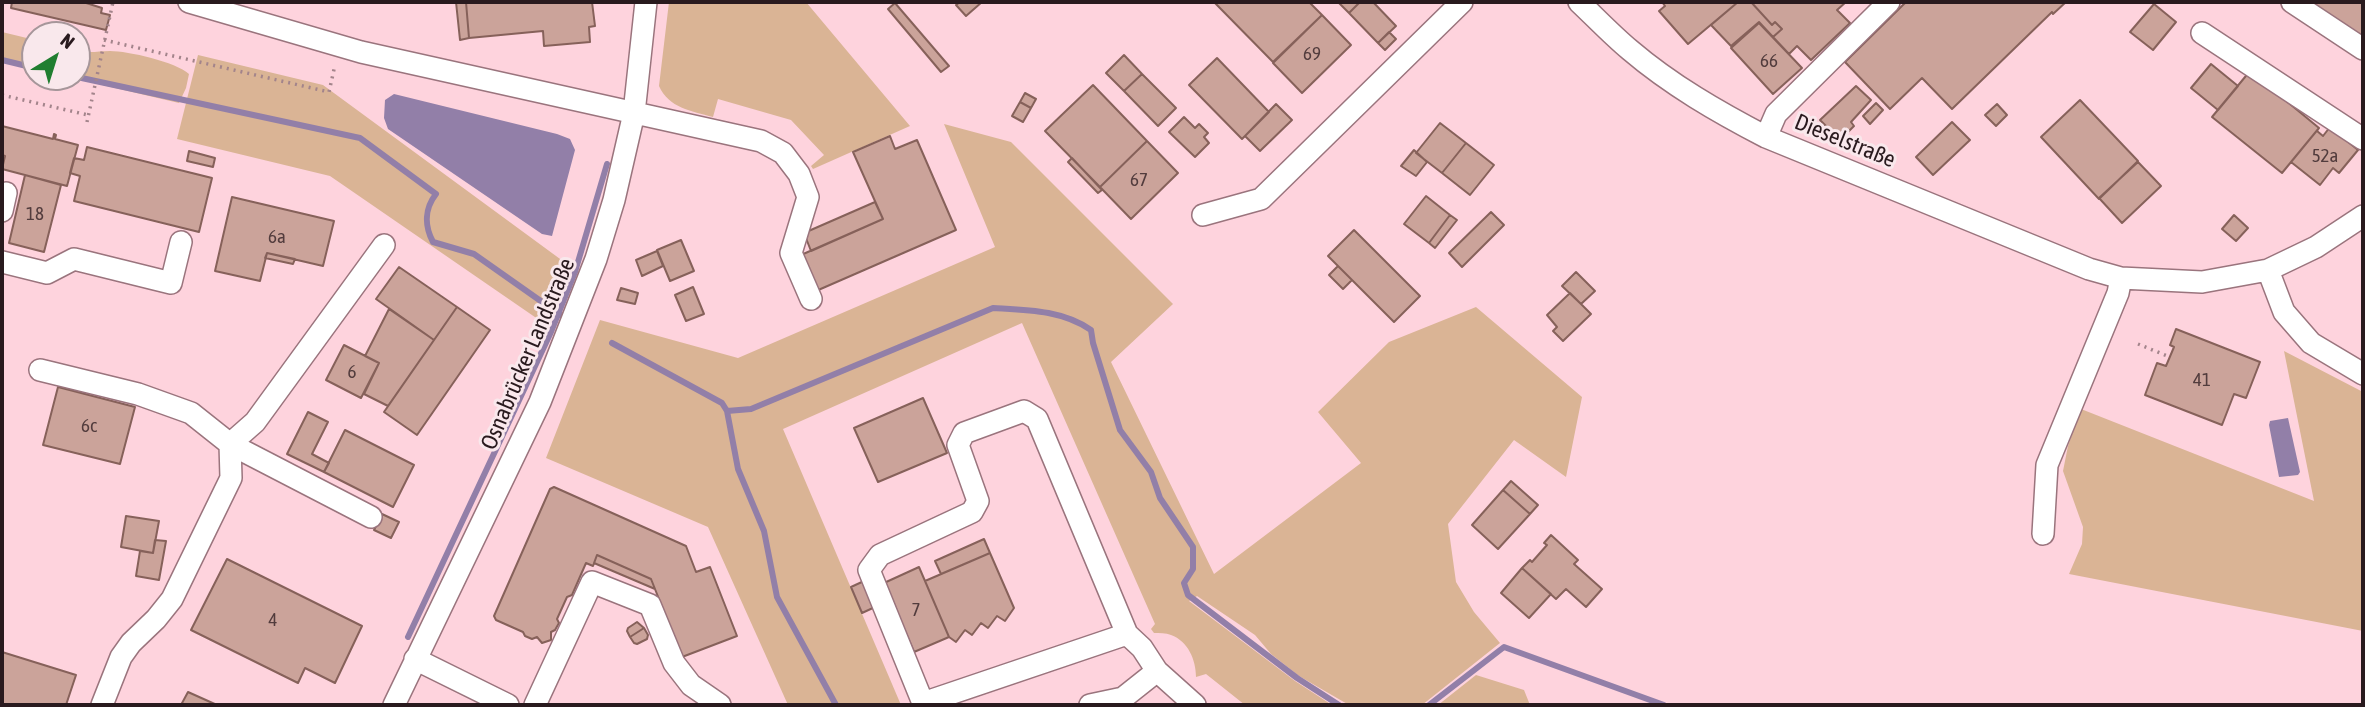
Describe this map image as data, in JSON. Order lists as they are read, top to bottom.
{
  "streets": {
    "street": ["Dieselstraße", "Osnabrücker Landstraße"]
  },
  "house_numbers": [
    "69",
    "66",
    "52a",
    "67",
    "18",
    "6a",
    "6",
    "41",
    "6c",
    "7",
    "4"
  ],
  "north": "top right"
}
